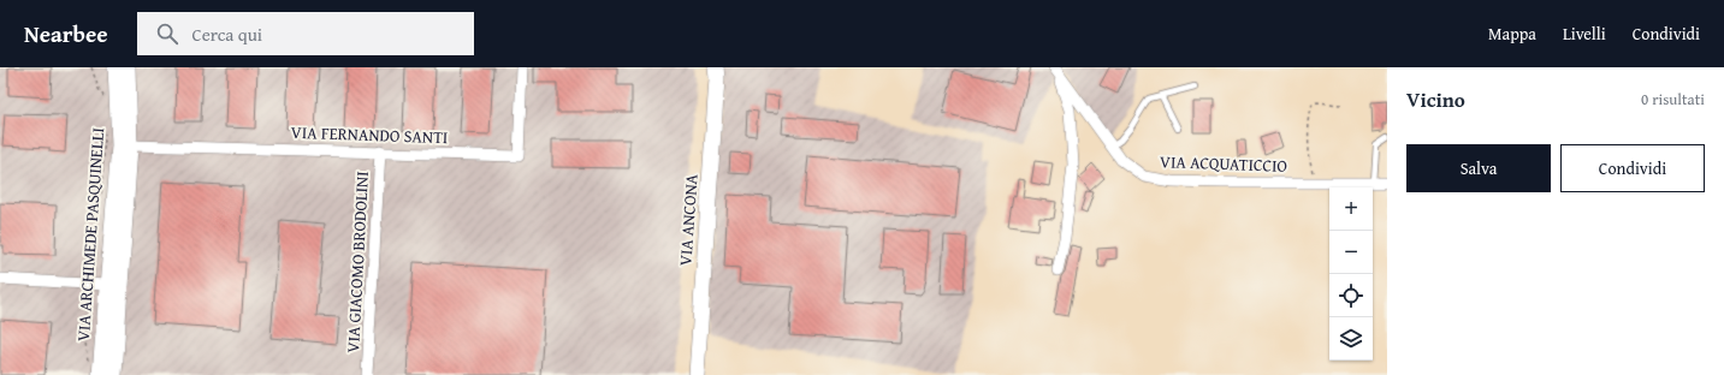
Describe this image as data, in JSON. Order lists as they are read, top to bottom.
{
  "streets": {
    "main road": ["VIA ANCONA", "VIA ARCHIMEDE PASQUINELLI"],
    "street": ["VIA FERNANDO SANTI", "VIA ACQUATICCIO", "VIA GIACOMO BRODOLINI"]
  },
  "crossings": [
    ["VIA FERNANDO SANTI", "VIA ARCHIMEDE PASQUINELLI"],
    ["VIA FERNANDO SANTI", "VIA GIACOMO BRODOLINI"]
  ],
  "page": {
    "header": "Nearbee",
    "search": "Cerca qui",
    "nav": ["Mappa", "Livelli", "Condividi"],
    "heading": ["Vicino", "0 risultati"],
    "buttons": ["Salva", "Condividi"],
    "map_buttons": ["+", "−"]
  }
}
